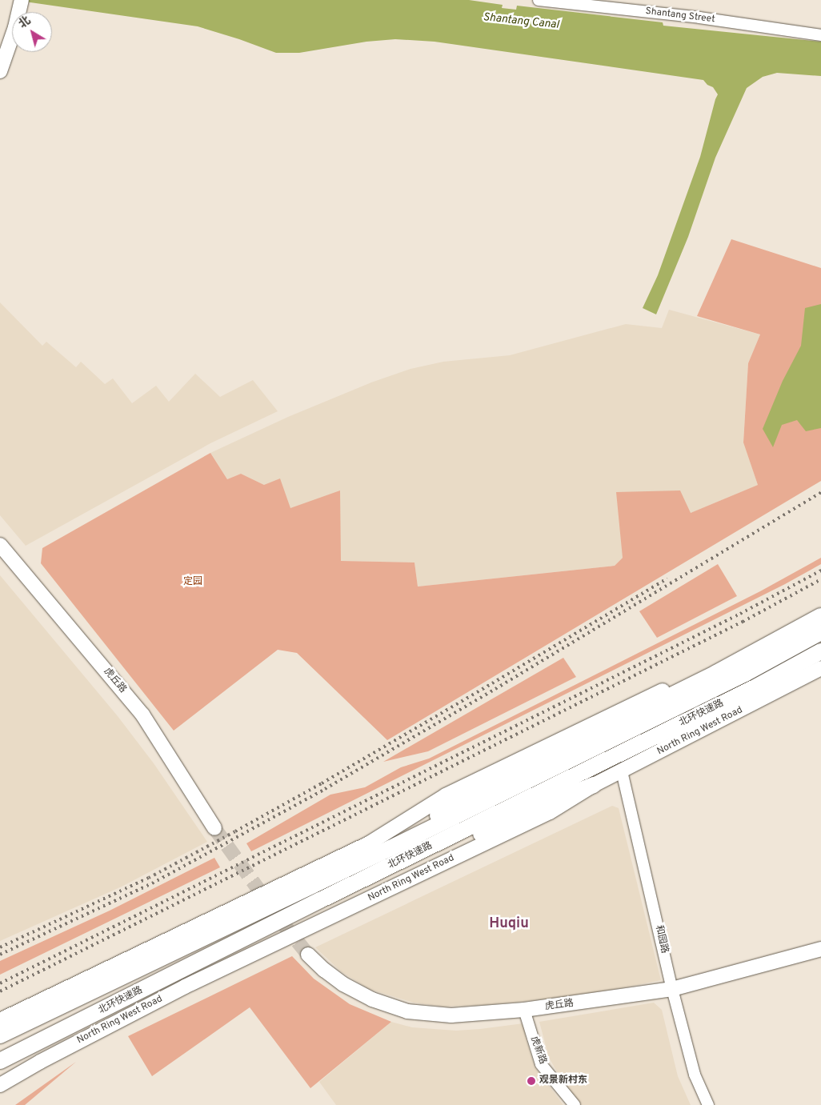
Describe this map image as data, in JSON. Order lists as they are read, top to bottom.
{
  "streets": {
    "highway": ["北环快速路"],
    "main road": ["虎丘路", "North Ring West Road"],
    "street": ["Shantang Street", "和园路", "虎新路"]
  },
  "crossings": [
    ["虎丘路", "和园路"],
    ["虎丘路", "虎新路"],
    ["North Ring West Road", "和园路"]
  ],
  "districts": ["Huqiu"],
  "water": ["Shantang Canal"],
  "parks": ["定园"],
  "places": ["观景新村东"],
  "north": "top left"
}
